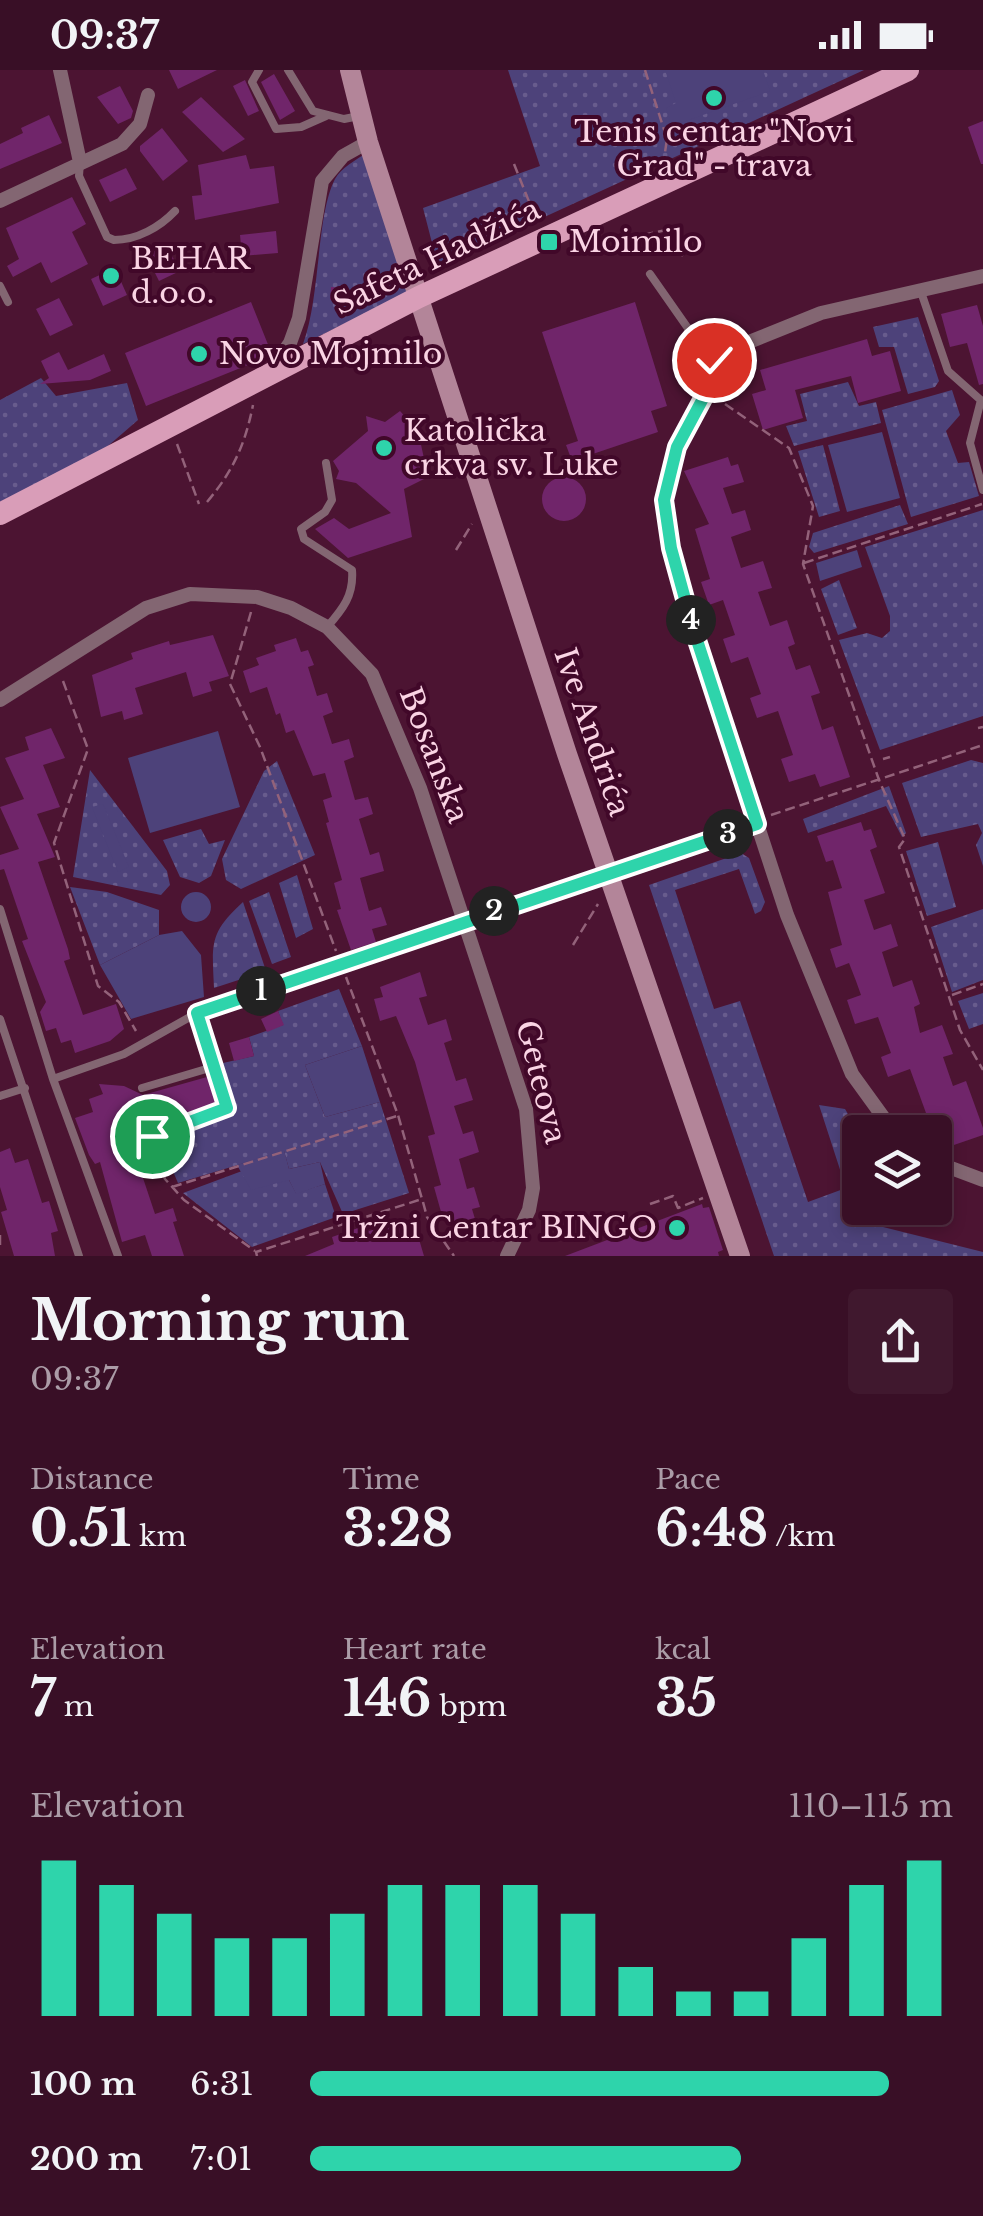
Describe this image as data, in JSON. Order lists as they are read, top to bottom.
{
  "streets": {
    "main road": ["Safeta Hadžića", "Ive Andrića"],
    "street": ["Bosanska", "Geteova"]
  },
  "crossings": [
    ["Safeta Hadžića", "Ive Andrića"],
    ["Bosanska", "Geteova"]
  ],
  "places": {
    "other": [
      "Tenis centar \"Novi Grad\" - trava",
      "BEHAR d.o.o.",
      "Novo Mojmilo",
      "Katolička crkva sv. Luke",
      "Tržni Centar BINGO"
    ],
    "transit": ["Moimilo"]
  },
  "page": {
    "status": "09:37",
    "pins": [
      "4",
      "3",
      "2",
      "1"
    ],
    "heading": ["Morning run", "09:37"],
    "stats": [
      ["Distance", "0.51 km"],
      ["Time", "3:28"],
      ["Pace", "6:48 /km"],
      ["Elevation", "7 m"],
      ["Heart rate", "146 bpm"],
      ["kcal", "35"]
    ],
    "chart": ["Elevation", "110–115 m"],
    "list": [
      {
        "name": "100 m",
        "note": "6:31"
      },
      {
        "name": "200 m",
        "note": "7:01"
      }
    ]
  }
}
